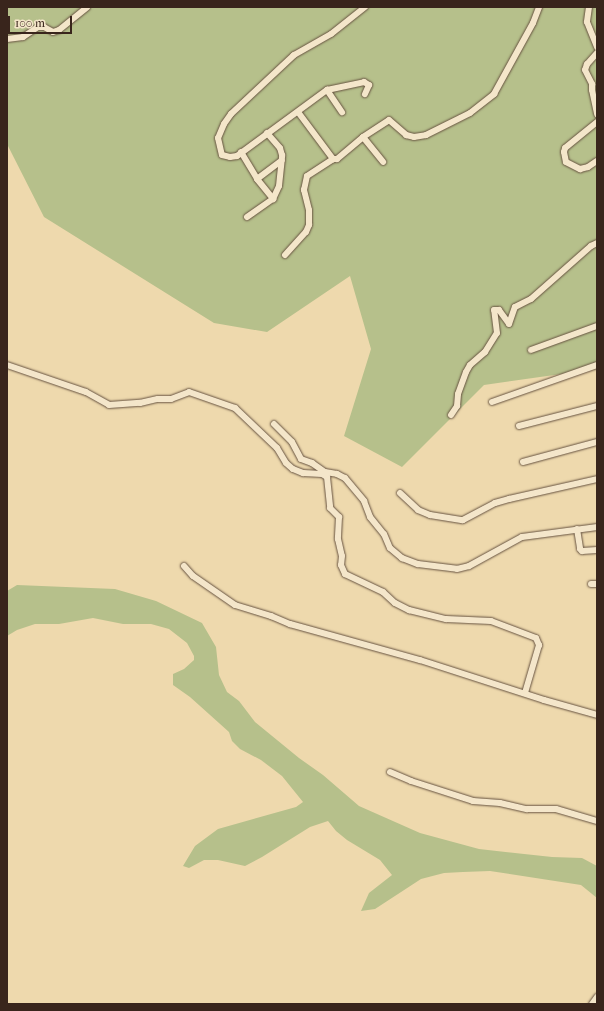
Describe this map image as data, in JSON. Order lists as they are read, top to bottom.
{
  "scale_bar": "100 m"
}
